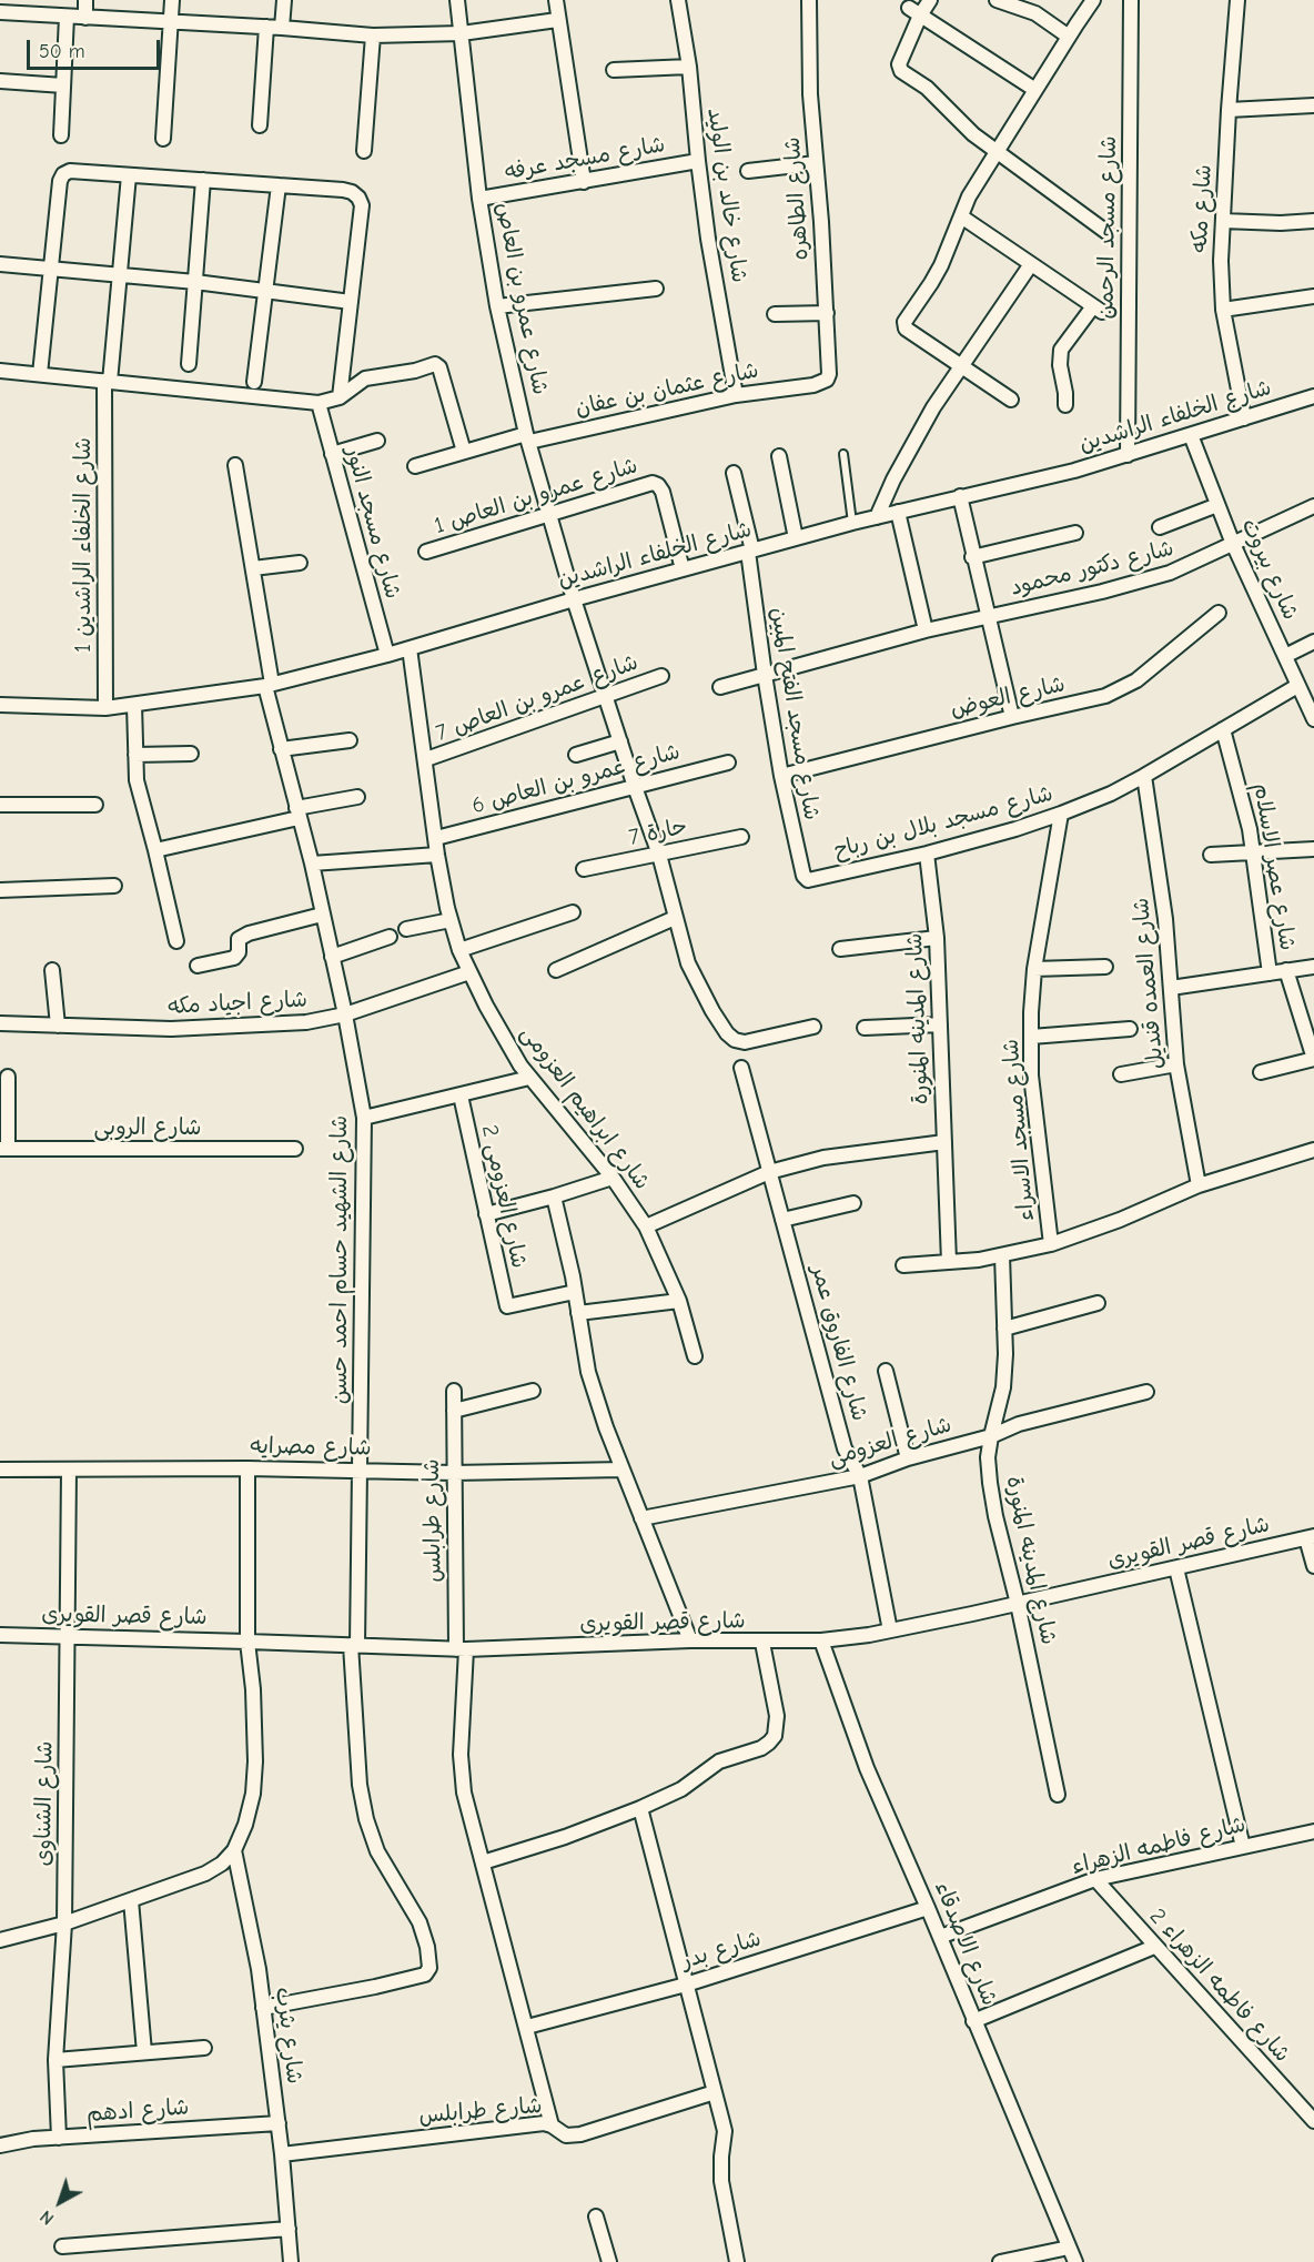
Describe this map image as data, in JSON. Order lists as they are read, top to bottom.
{
  "streets": {
    "street": [
      "شارع مسجد عرفه",
      "شارع خالد بن الوليد",
      "شارع الطاهره",
      "شارع مكه",
      "شارع مسجد الرحمن",
      "شارع عمرو بن العاص",
      "شارع عثمان بن عفان",
      "شارع الخلفاء الراشدين",
      "شارع عمرو بن العاص 1",
      "شارع مسجد النور",
      "شارع الخلفاء الراشدين 1",
      "شارع دكتور محمود",
      "شارع بيروت",
      "شارع العوض",
      "شارع عمرو بن العاص 7",
      "شارع مسجد الفتح المبين",
      "شارع عمرو بن العاص 6",
      "شارع مسجد بلال بن رباح",
      "حارة 7",
      "شارع عصر الاسلام",
      "شارع العمده قنديل",
      "شارع اجياد مكه",
      "شارع المدينه المنورة",
      "شارع ابراهيم العزومى",
      "شارع الروبى",
      "شارع مسجد الاسراء",
      "شارع العزومى 2",
      "شارع الشهيد حسام احمد حسن",
      "شارع الفاروق عمر",
      "شارع العزومى",
      "شارع مصرايه",
      "شارع طرابلس",
      "شارع قصر القويرى",
      "شارع الشناوى",
      "شارع فاطمه الزهراء",
      "شارع الاصدقاء",
      "شارع بدر",
      "شارع فاطمه الزهراء 2",
      "شارع يثرب",
      "شارع ادهم"
    ]
  },
  "crossings": [
    ["شارع مسجد عرفه", "شارع خالد بن الوليد"],
    ["شارع مسجد عرفه", "شارع عمرو بن العاص"],
    ["شارع خالد بن الوليد", "شارع عثمان بن عفان"],
    ["شارع الطاهره", "شارع عثمان بن عفان"],
    ["شارع مكه", "شارع الخلفاء الراشدين"],
    ["شارع مسجد الرحمن", "شارع الخلفاء الراشدين"],
    ["شارع عمرو بن العاص", "شارع عثمان بن عفان"],
    ["شارع عمرو بن العاص", "شارع الخلفاء الراشدين"],
    ["شارع عمرو بن العاص", "شارع عمرو بن العاص 1"],
    ["شارع عمرو بن العاص", "شارع عمرو بن العاص 7"],
    ["شارع عمرو بن العاص", "شارع عمرو بن العاص 6"],
    ["شارع عمرو بن العاص", "حارة 7"],
    ["شارع الخلفاء الراشدين", "شارع عمرو بن العاص 1"],
    ["شارع الخلفاء الراشدين", "شارع مسجد النور"],
    ["شارع الخلفاء الراشدين", "شارع الخلفاء الراشدين 1"],
    ["شارع الخلفاء الراشدين", "شارع بيروت"],
    ["شارع الخلفاء الراشدين", "شارع مسجد الفتح المبين"],
    ["شارع الخلفاء الراشدين", "شارع ابراهيم العزومى"],
    ["شارع الخلفاء الراشدين", "شارع الشهيد حسام احمد حسن"],
    ["شارع دكتور محمود", "شارع بيروت"],
    ["شارع دكتور محمود", "شارع مسجد الفتح المبين"],
    ["شارع بيروت", "شارع مسجد بلال بن رباح"],
    ["شارع العوض", "شارع مسجد الفتح المبين"],
    ["شارع عمرو بن العاص 7", "شارع ابراهيم العزومى"],
    ["شارع مسجد الفتح المبين", "شارع مسجد بلال بن رباح"],
    ["شارع عمرو بن العاص 6", "شارع ابراهيم العزومى"],
    ["شارع مسجد بلال بن رباح", "شارع عصر الاسلام"],
    ["شارع مسجد بلال بن رباح", "شارع العمده قنديل"],
    ["شارع مسجد بلال بن رباح", "شارع المدينه المنورة"],
    ["شارع مسجد بلال بن رباح", "شارع مسجد الاسراء"],
    ["شارع اجياد مكه", "شارع ابراهيم العزومى"],
    ["شارع اجياد مكه", "شارع الشهيد حسام احمد حسن"],
    ["شارع المدينه المنورة", "شارع العزومى"],
    ["شارع المدينه المنورة", "شارع قصر القويرى"],
    ["شارع الشهيد حسام احمد حسن", "شارع مصرايه"],
    ["شارع الشهيد حسام احمد حسن", "شارع قصر القويرى"],
    ["شارع الشهيد حسام احمد حسن", "شارع يثرب"],
    ["شارع الفاروق عمر", "شارع العزومى"],
    ["شارع الفاروق عمر", "شارع قصر القويرى"],
    ["شارع مصرايه", "شارع طرابلس"],
    ["شارع مصرايه", "شارع الشناوى"],
    ["شارع طرابلس", "شارع قصر القويرى"],
    ["شارع طرابلس", "شارع بدر"],
    ["شارع طرابلس", "شارع يثرب"],
    ["شارع قصر القويرى", "شارع الشناوى"],
    ["شارع قصر القويرى", "شارع الاصدقاء"],
    ["شارع الشناوى", "شارع ادهم"],
    ["شارع فاطمه الزهراء", "شارع الاصدقاء"],
    ["شارع فاطمه الزهراء", "شارع فاطمه الزهراء 2"],
    ["شارع الاصدقاء", "شارع بدر"],
    ["شارع يثرب", "شارع ادهم"]
  ],
  "scale_bar": "50 m",
  "north": "bottom left"
}
